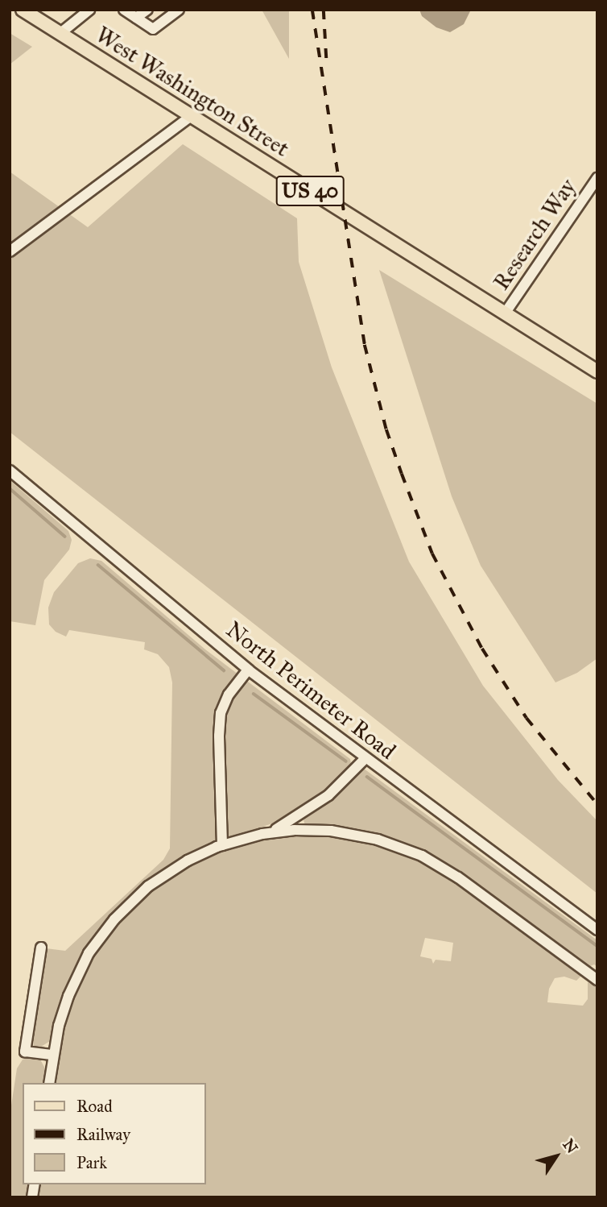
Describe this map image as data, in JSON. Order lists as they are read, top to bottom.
{
  "streets": {
    "main road": ["West Washington Street", "US 40"],
    "street": ["Research Way", "North Perimeter Road"]
  },
  "crossings": [
    ["West Washington Street", "Research Way"]
  ],
  "legend": ["Road", "Railway", "Park"],
  "north": "top right"
}
